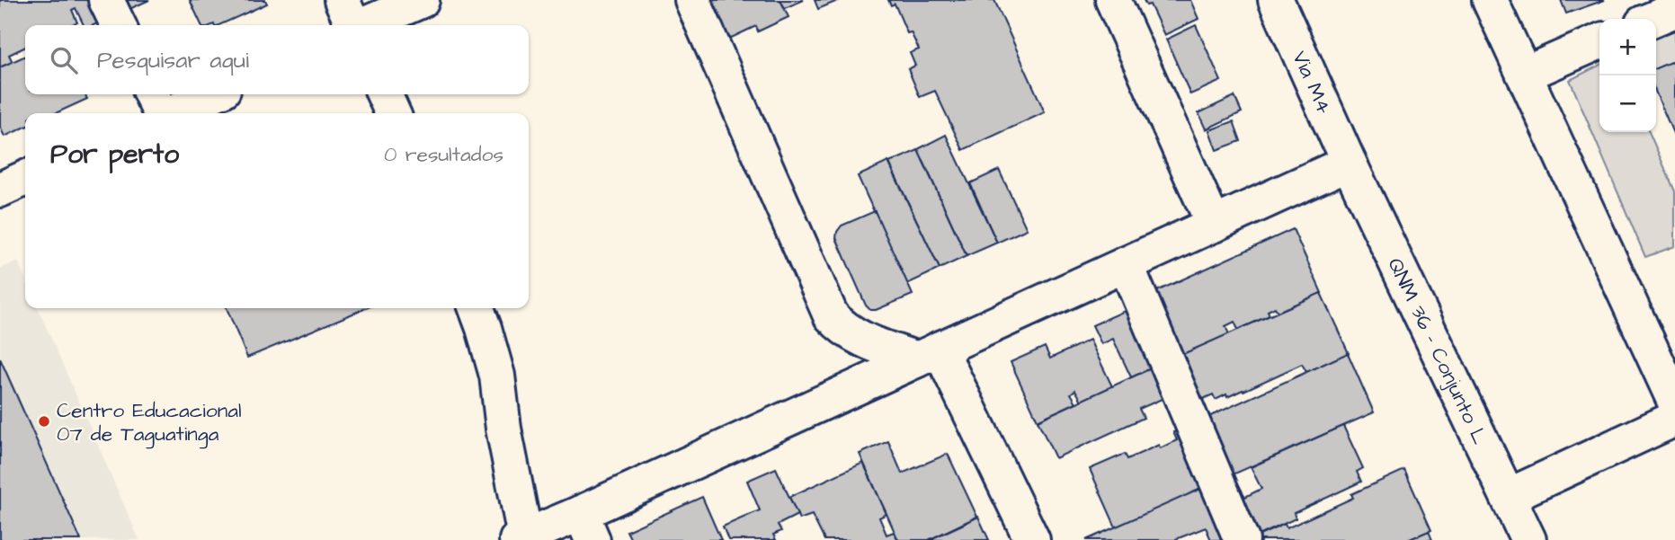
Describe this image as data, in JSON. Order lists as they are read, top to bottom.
{
  "streets": {
    "street": ["Via M4", "QNM 36 - Conjunto L"]
  },
  "crossings": [
    ["Via M4", "QNM 36 - Conjunto L"]
  ],
  "places": ["Centro Educacional 07 de Taguatinga"],
  "page": {
    "map_buttons": ["+", "−"],
    "search": "Pesquisar aqui",
    "heading": ["Por perto", "0 resultados"]
  }
}
